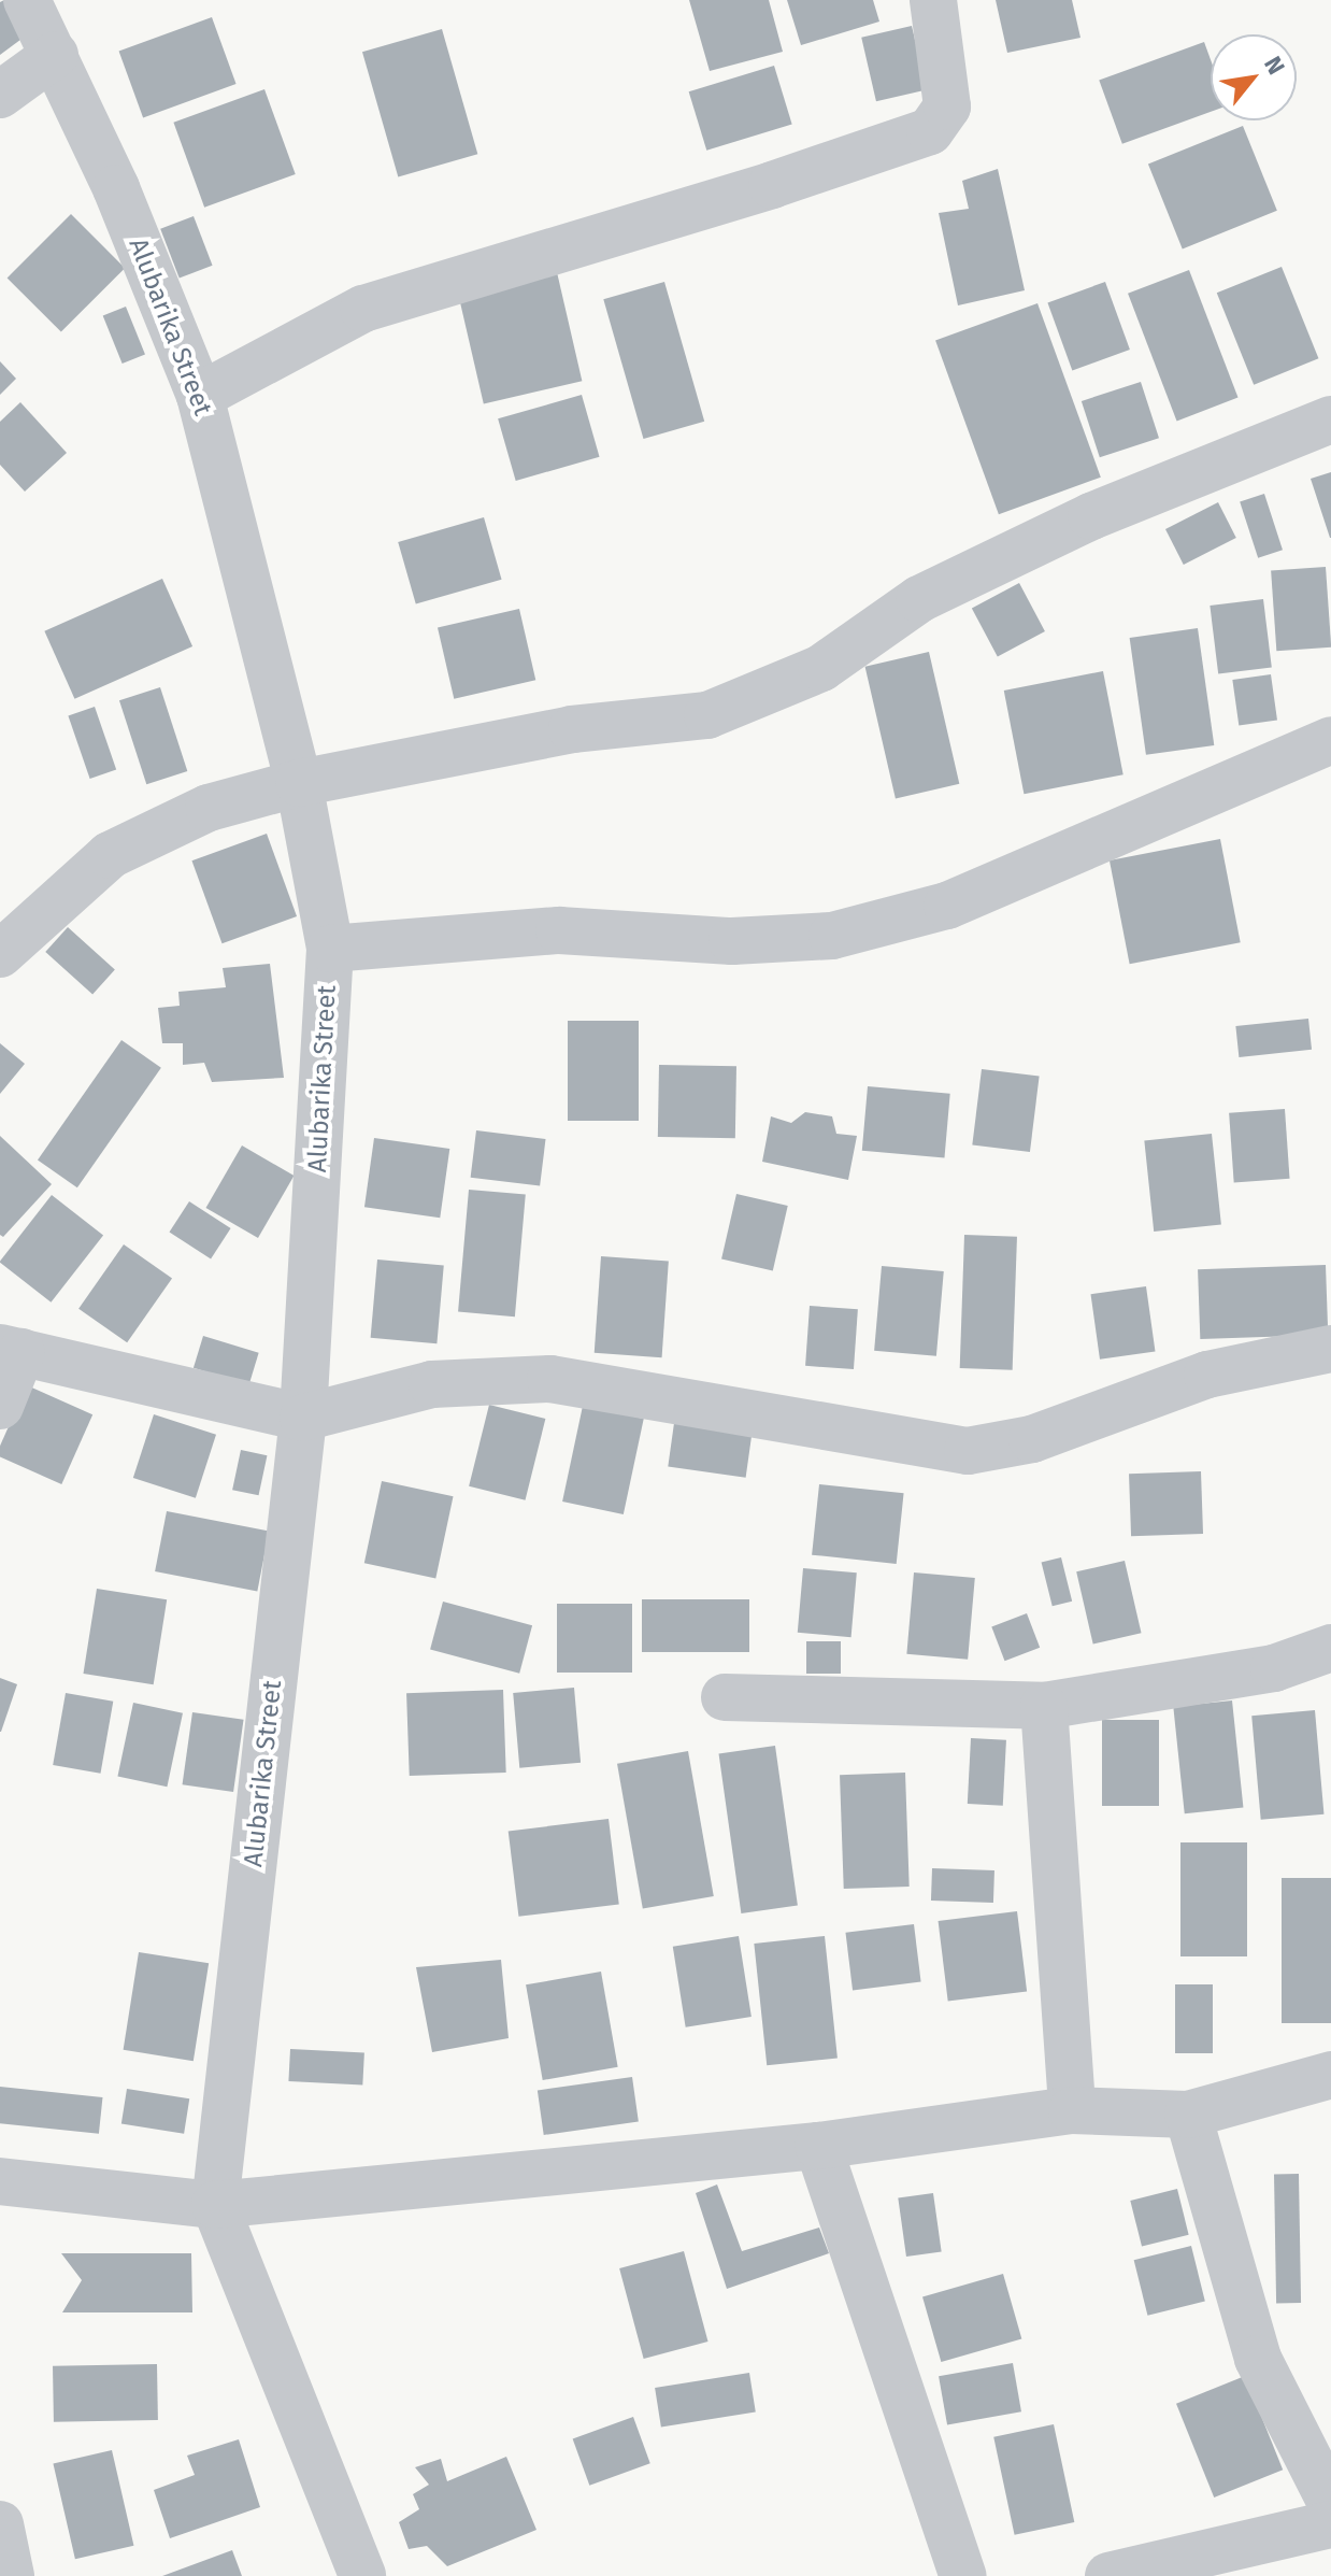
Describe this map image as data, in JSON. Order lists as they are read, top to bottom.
{
  "streets": {
    "street": ["Alubarika Street"]
  },
  "north": "top right"
}
